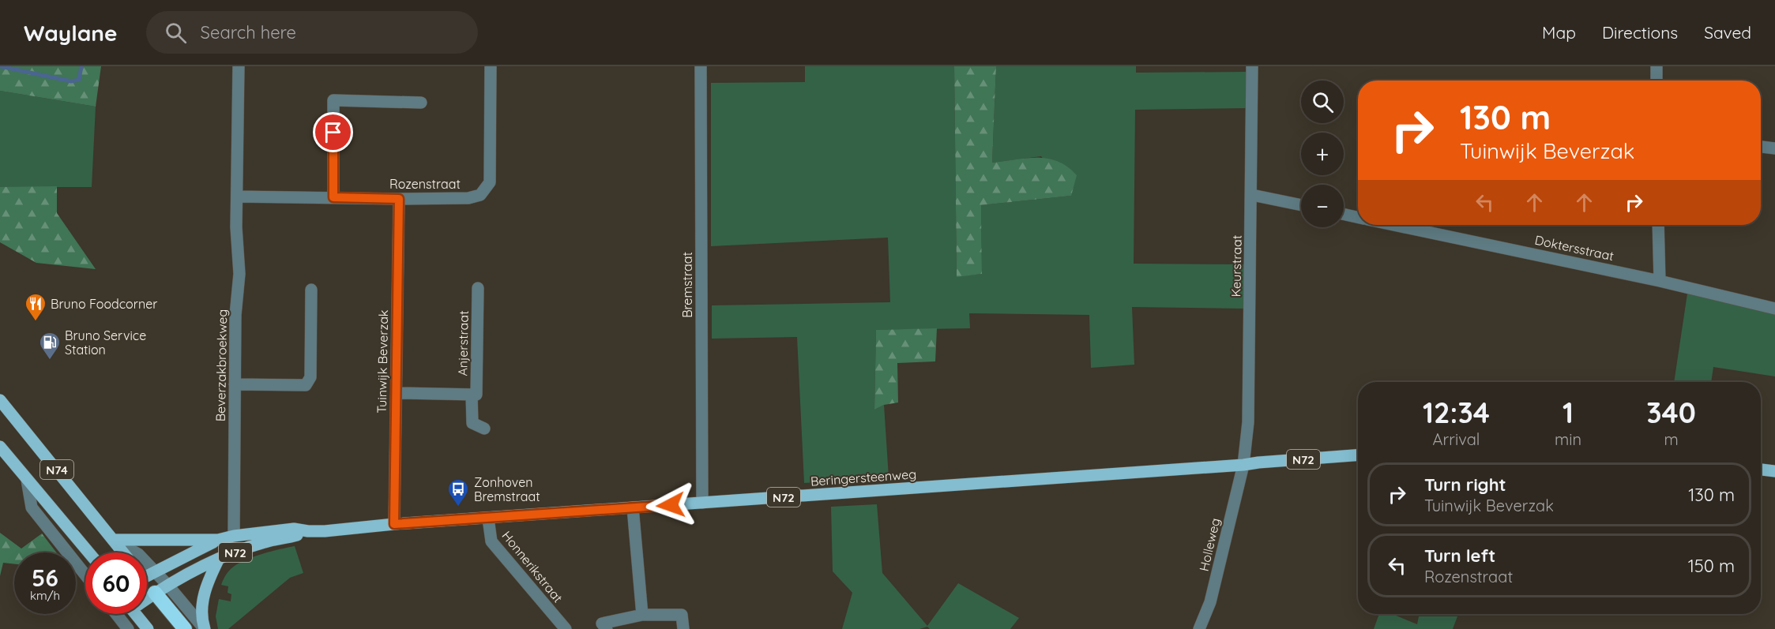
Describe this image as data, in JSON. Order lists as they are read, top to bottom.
{
  "streets": {
    "main road": ["N72", "N74", "Beringersteenweg"],
    "street": [
      "Rozenstraat",
      "Doktersstraat",
      "Keurstraat",
      "Bremstraat",
      "Anjerstraat",
      "Tuinwijk Beverzak",
      "Beverzakbroekweg",
      "Holleweg",
      "Honnerikstraat"
    ]
  },
  "crossings": [
    ["Rozenstraat", "Tuinwijk Beverzak"],
    ["Rozenstraat", "Beverzakbroekweg"],
    ["Keurstraat", "Beringersteenweg"],
    ["Keurstraat", "Holleweg"],
    ["Bremstraat", "Beringersteenweg"],
    ["Anjerstraat", "Tuinwijk Beverzak"],
    ["Tuinwijk Beverzak", "Beringersteenweg"],
    ["Beverzakbroekweg", "Beringersteenweg"],
    ["N74", "Beringersteenweg"],
    ["Beringersteenweg", "Holleweg"],
    ["Beringersteenweg", "Honnerikstraat"]
  ],
  "places": {
    "restaurant": ["Bruno Foodcorner"],
    "fuel station": ["Bruno Service Station"],
    "bus stop": ["Zonhoven Bremstraat"]
  },
  "page": {
    "header": "Waylane",
    "search": "Search here",
    "nav": ["Map", "Directions", "Saved"],
    "map_buttons": ["+", "−"],
    "turn": ["130 m", "Tuinwijk Beverzak"],
    "eta": [
      "12:34",
      "Arrival",
      "1",
      "min",
      "340",
      "m"
    ],
    "list": [
      {
        "name": "Turn right",
        "note": "Tuinwijk Beverzak",
        "value": "130 m"
      },
      {
        "name": "Turn left",
        "note": "Rozenstraat",
        "value": "150 m"
      }
    ],
    "speed": "56 km/h",
    "limit": "60"
  }
}
